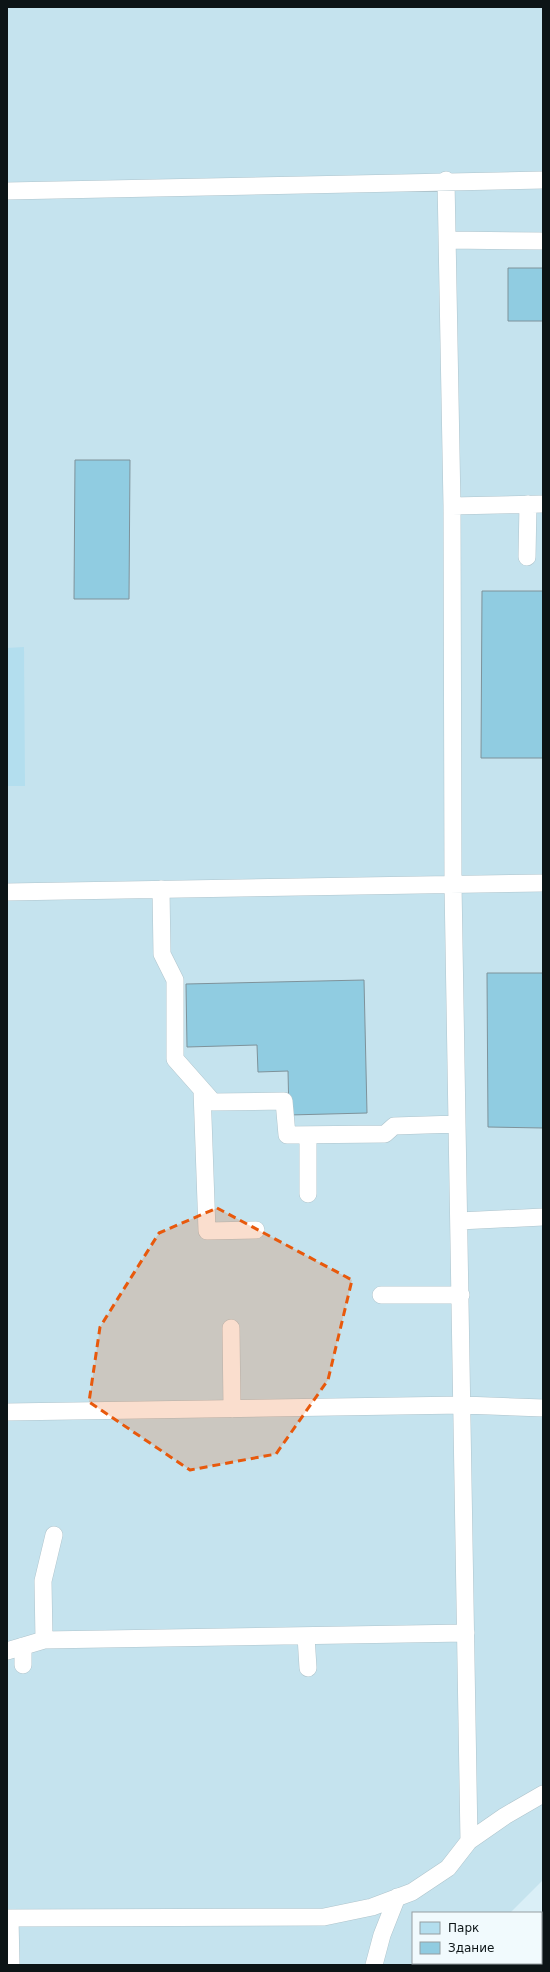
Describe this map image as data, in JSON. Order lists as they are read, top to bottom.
{
  "legend": ["Парк", "Здание"]
}
